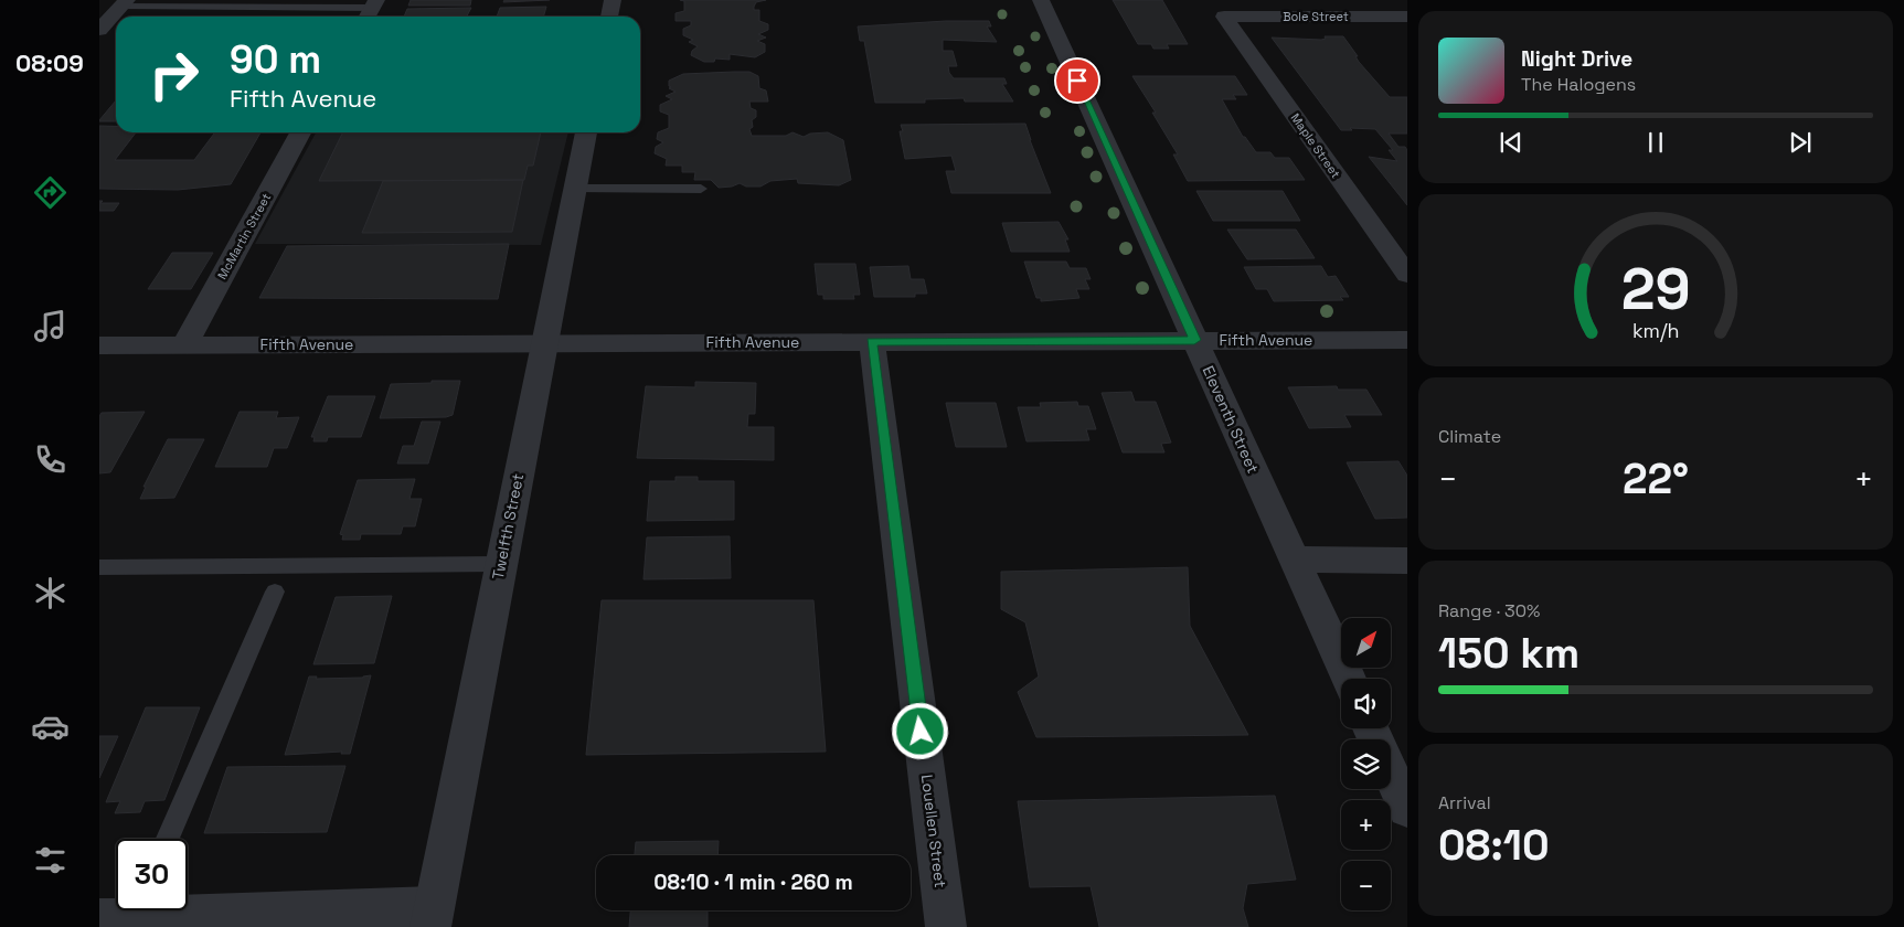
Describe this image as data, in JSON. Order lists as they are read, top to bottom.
{
  "streets": {
    "street": [
      "Bole Street",
      "Maple Street",
      "McMartin Street",
      "Fifth Avenue",
      "Eleventh Street",
      "Twelfth Street",
      "Louellen Street"
    ]
  },
  "crossings": [
    ["Bole Street", "Maple Street"],
    ["McMartin Street", "Fifth Avenue"],
    ["Fifth Avenue", "Eleventh Street"],
    ["Fifth Avenue", "Twelfth Street"],
    ["Fifth Avenue", "Louellen Street"]
  ],
  "north": "top right",
  "page": {
    "tabs": "08:09",
    "turn": ["90 m", "Fifth Avenue"],
    "song": ["Night Drive", "The Halogens"],
    "tile": [
      "Climate",
      ["Range · 30%", "150 km"],
      ["Arrival", "08:10"]
    ],
    "heat": ["−", "22°", "+"],
    "map_buttons": ["+", "−"],
    "limit": "30",
    "trip": "08:10 · 1 min · 260 m",
    "gauge": ["29", "km/h"]
  }
}
